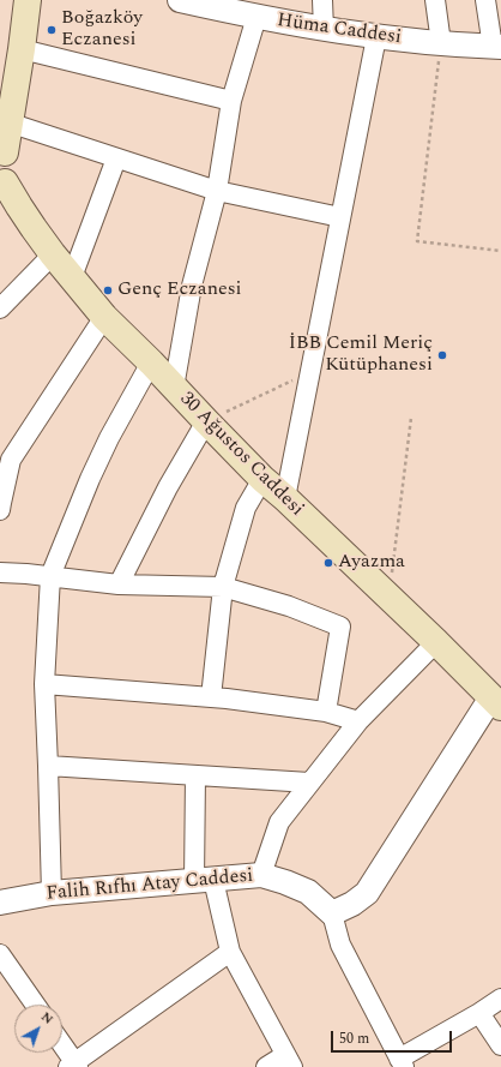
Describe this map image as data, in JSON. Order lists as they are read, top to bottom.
{
  "streets": {
    "main road": ["30 Ağustos Caddesi"],
    "street": ["Hüma Caddesi", "Falih Rıfhı Atay Caddesi"]
  },
  "places": [
    "Boğazköy Eczanesi",
    "Genç Eczanesi",
    "İBB Cemil Meriç Kütüphanesi",
    "Ayazma"
  ],
  "scale_bar": "50 m",
  "north": "top right"
}
